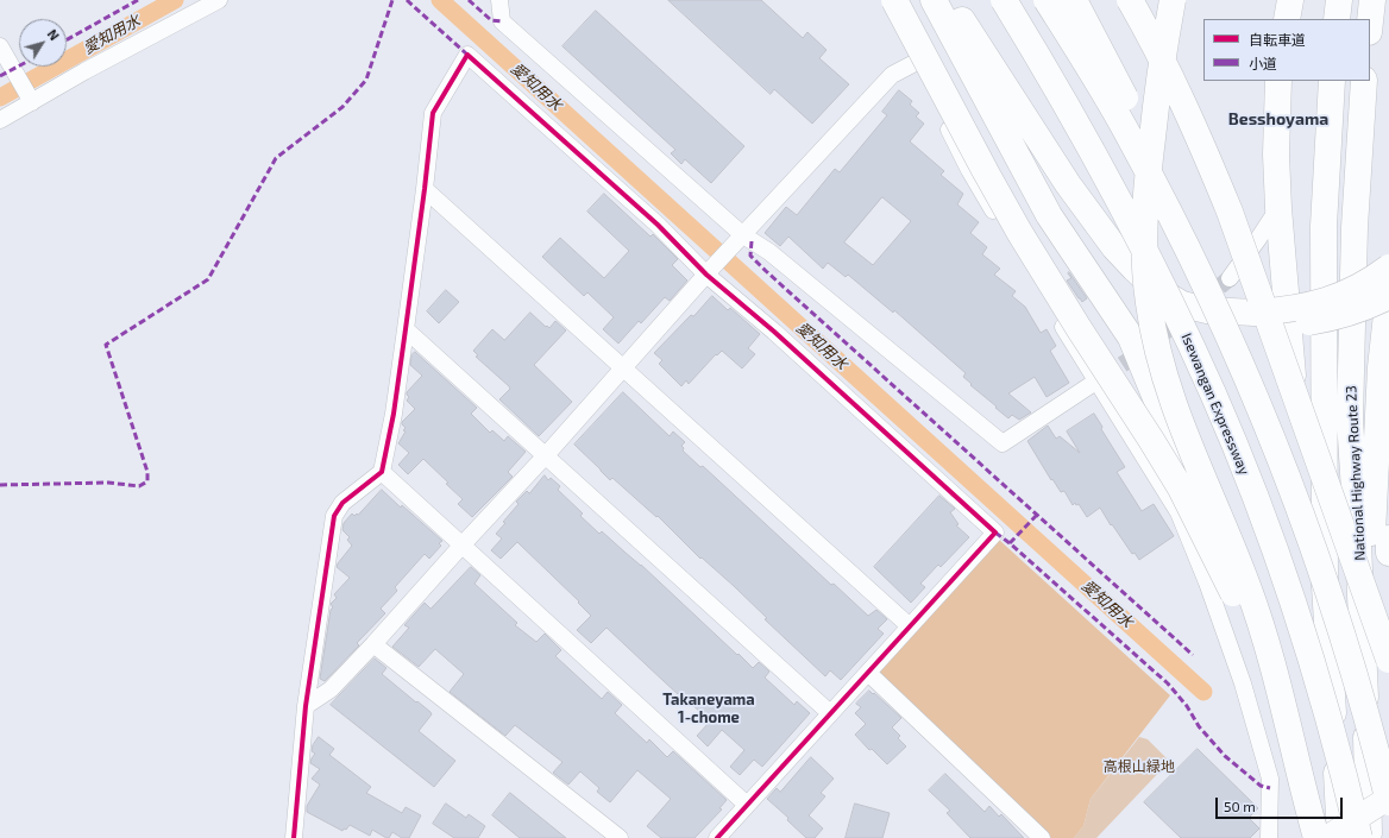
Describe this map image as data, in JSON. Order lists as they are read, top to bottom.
{
  "streets": {
    "highway": ["Isewangan Expressway", "National Highway Route 23"]
  },
  "districts": ["Besshoyama", "Takaneyama 1-chome"],
  "water": ["愛知用水"],
  "parks": ["高根山緑地"],
  "legend": ["自転車道", "小道"],
  "scale_bar": "50 m",
  "north": "top right"
}
